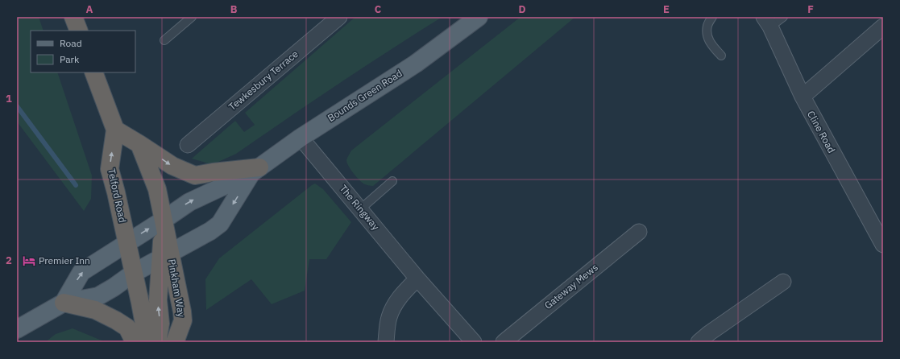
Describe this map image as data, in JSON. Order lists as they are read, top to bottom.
{
  "streets": {
    "highway": ["Telford Road", "Pinkham Way"],
    "main road": ["Bounds Green Road"],
    "street": [
      "Tewkesbury Terrace",
      "Cline Road",
      "The Ringway",
      "Gateway Mews"
    ]
  },
  "crossings": [
    ["Bounds Green Road", "Telford Road"],
    ["Bounds Green Road", "The Ringway"],
    ["Bounds Green Road", "Pinkham Way"]
  ],
  "places": {
    "hotel": ["Premier Inn"]
  },
  "legend": ["Road", "Park"],
  "grid": {
    "columns": [
      "A",
      "B",
      "C",
      "D",
      "E",
      "F"
    ],
    "rows": ["1", "2"]
  }
}
